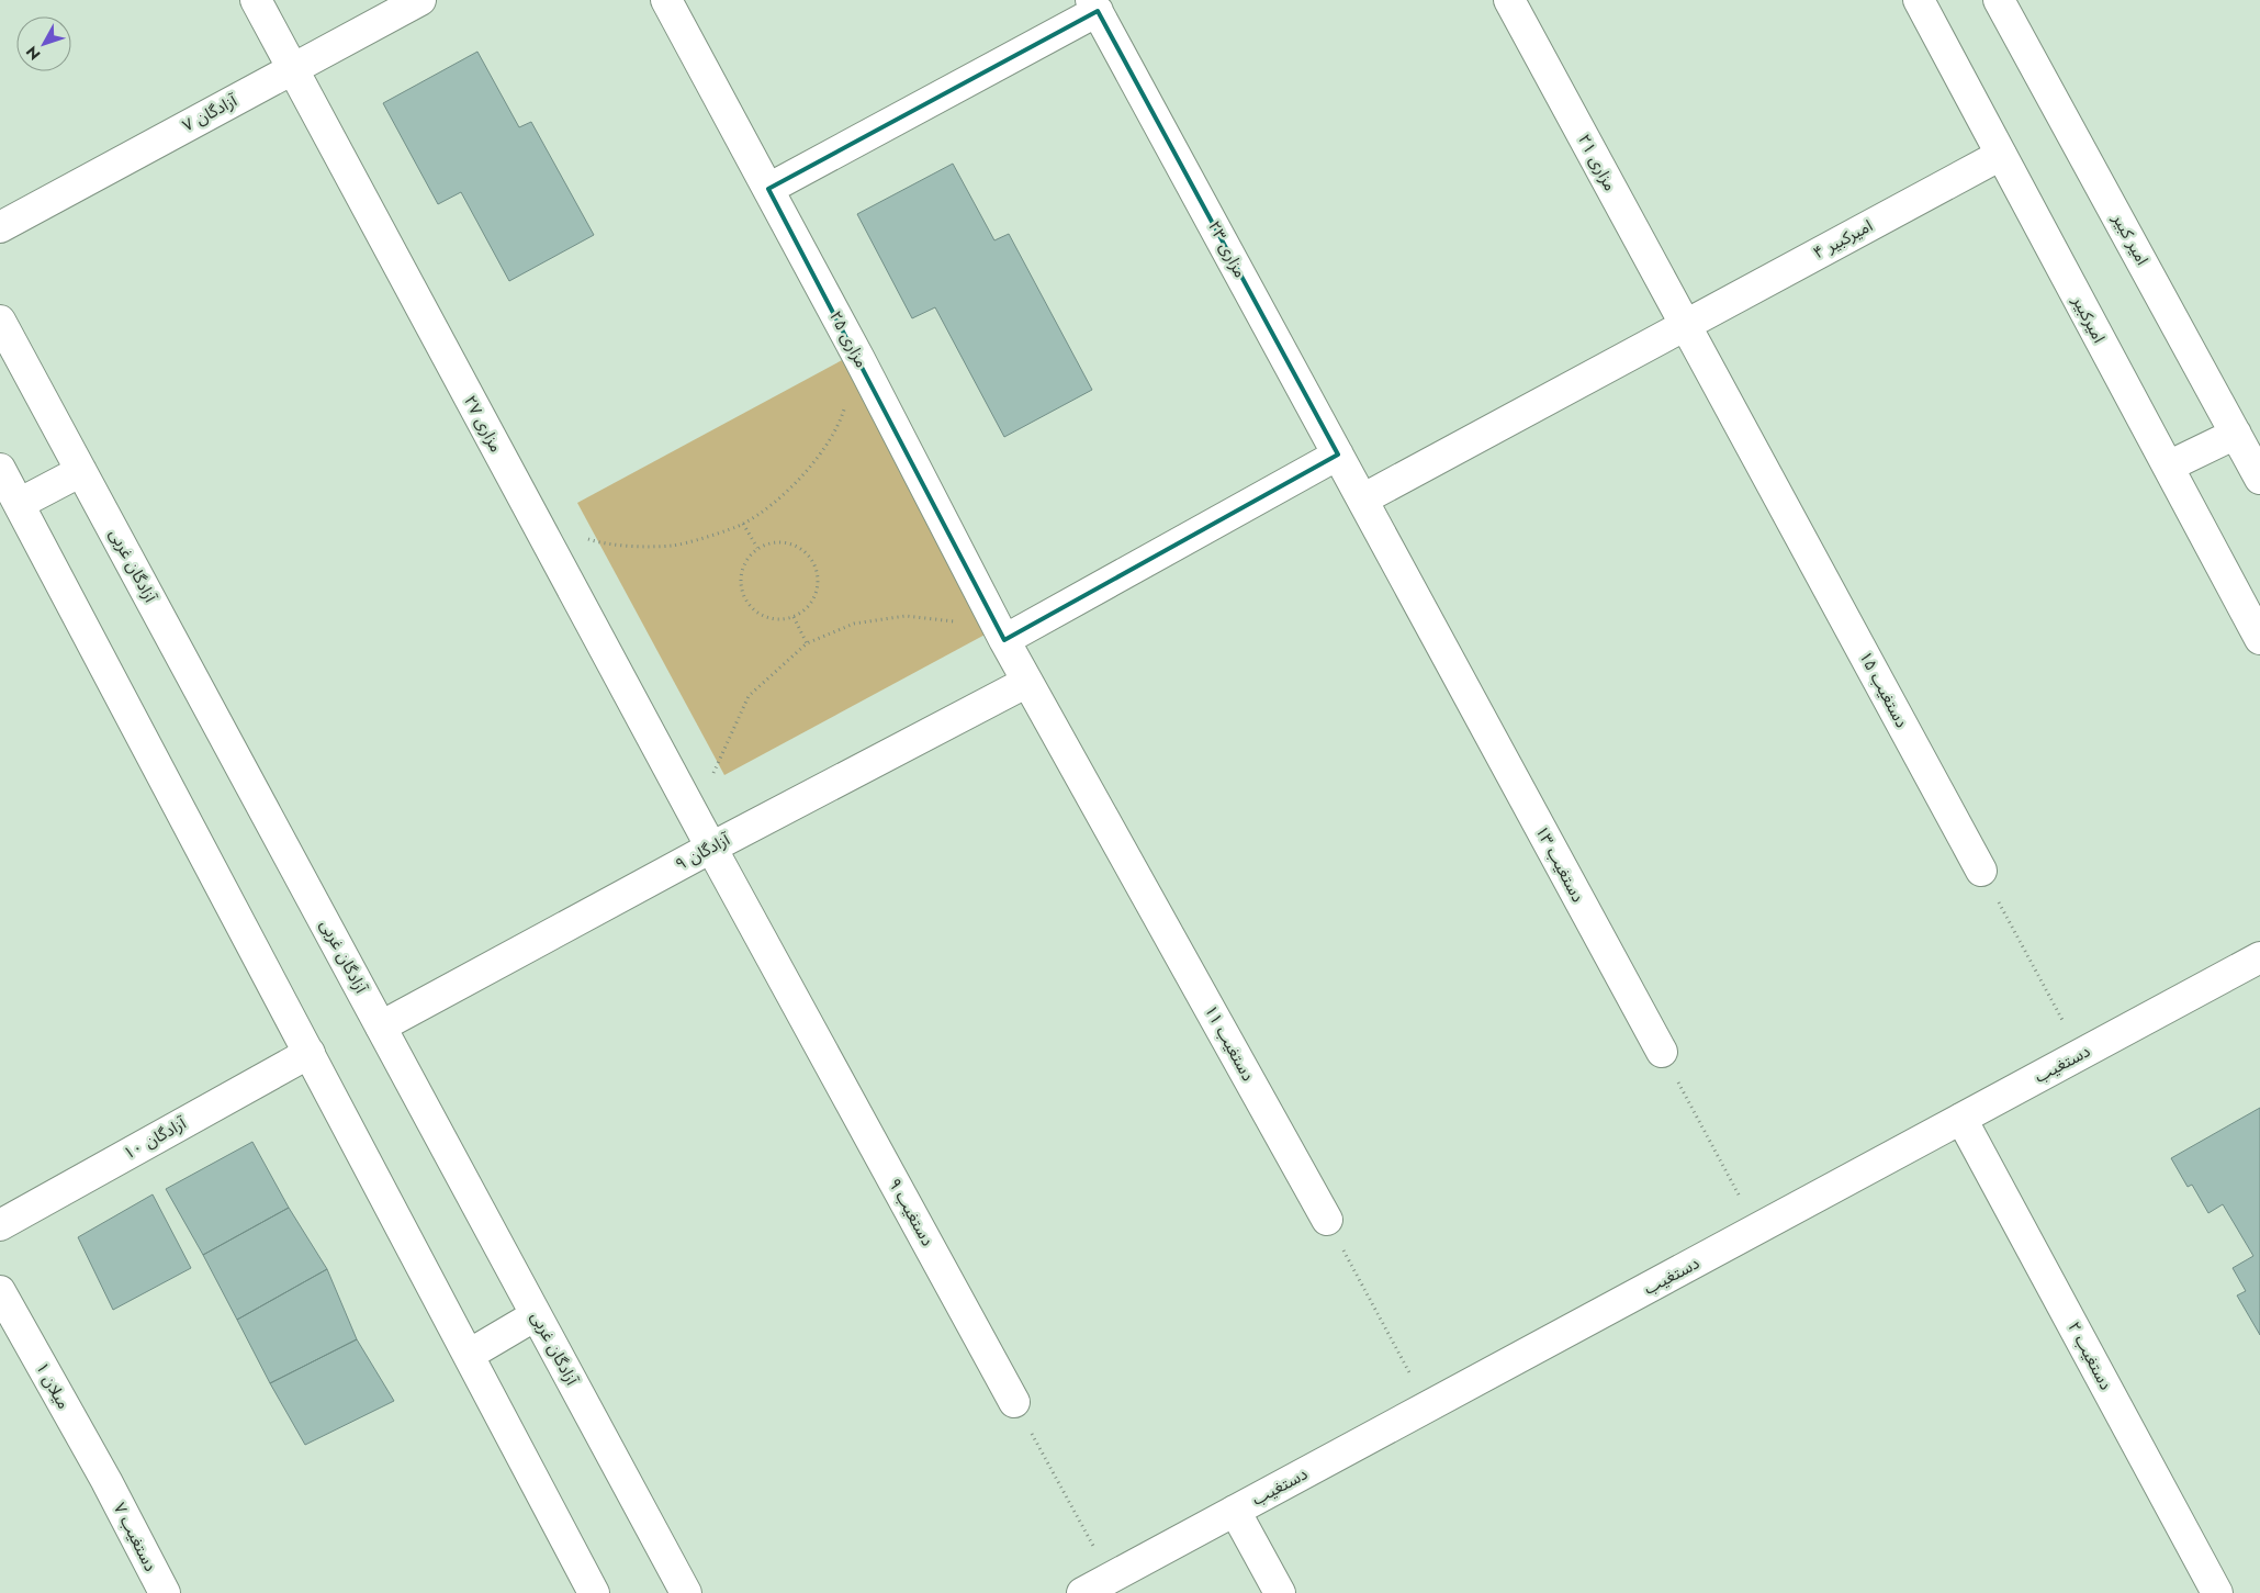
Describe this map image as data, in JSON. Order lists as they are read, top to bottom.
{
  "streets": {
    "street": [
      "آزادگان ۷",
      "مزاری ۲۱",
      "امیرکبیر ۴",
      "امیر کبیر",
      "مزاری ۲۳",
      "امیرکبیر",
      "مزاری ۲۵",
      "مزاری ۲۷",
      "آزادگان غربی",
      "دستغیب ۱۵",
      "آزادگان ۹",
      "دستغیب ۱۳",
      "دستغیب ۱۱",
      "دستغیب",
      "آزادگان ۱۰",
      "دستغیب ۹",
      "دستغیب ۲",
      "میلان ۱",
      "دستغیب ۷"
    ]
  },
  "crossings": [
    ["آزادگان ۷", "مزاری ۲۷"],
    ["مزاری ۲۱", "امیرکبیر ۴"],
    ["مزاری ۲۱", "دستغیب ۱۵"],
    ["امیرکبیر ۴", "مزاری ۲۳"],
    ["امیرکبیر ۴", "امیرکبیر"],
    ["امیرکبیر ۴", "دستغیب ۱۵"],
    ["امیرکبیر ۴", "دستغیب ۱۳"],
    ["مزاری ۲۳", "دستغیب ۱۳"],
    ["مزاری ۲۵", "آزادگان ۹"],
    ["مزاری ۲۵", "دستغیب ۱۱"],
    ["مزاری ۲۷", "آزادگان ۹"],
    ["مزاری ۲۷", "دستغیب ۹"],
    ["آزادگان غربی", "آزادگان ۹"],
    ["آزادگان ۹", "دستغیب ۱۱"],
    ["آزادگان ۹", "دستغیب ۹"],
    ["دستغیب", "دستغیب ۲"],
    ["میلان ۱", "دستغیب ۷"]
  ],
  "north": "bottom left"
}
